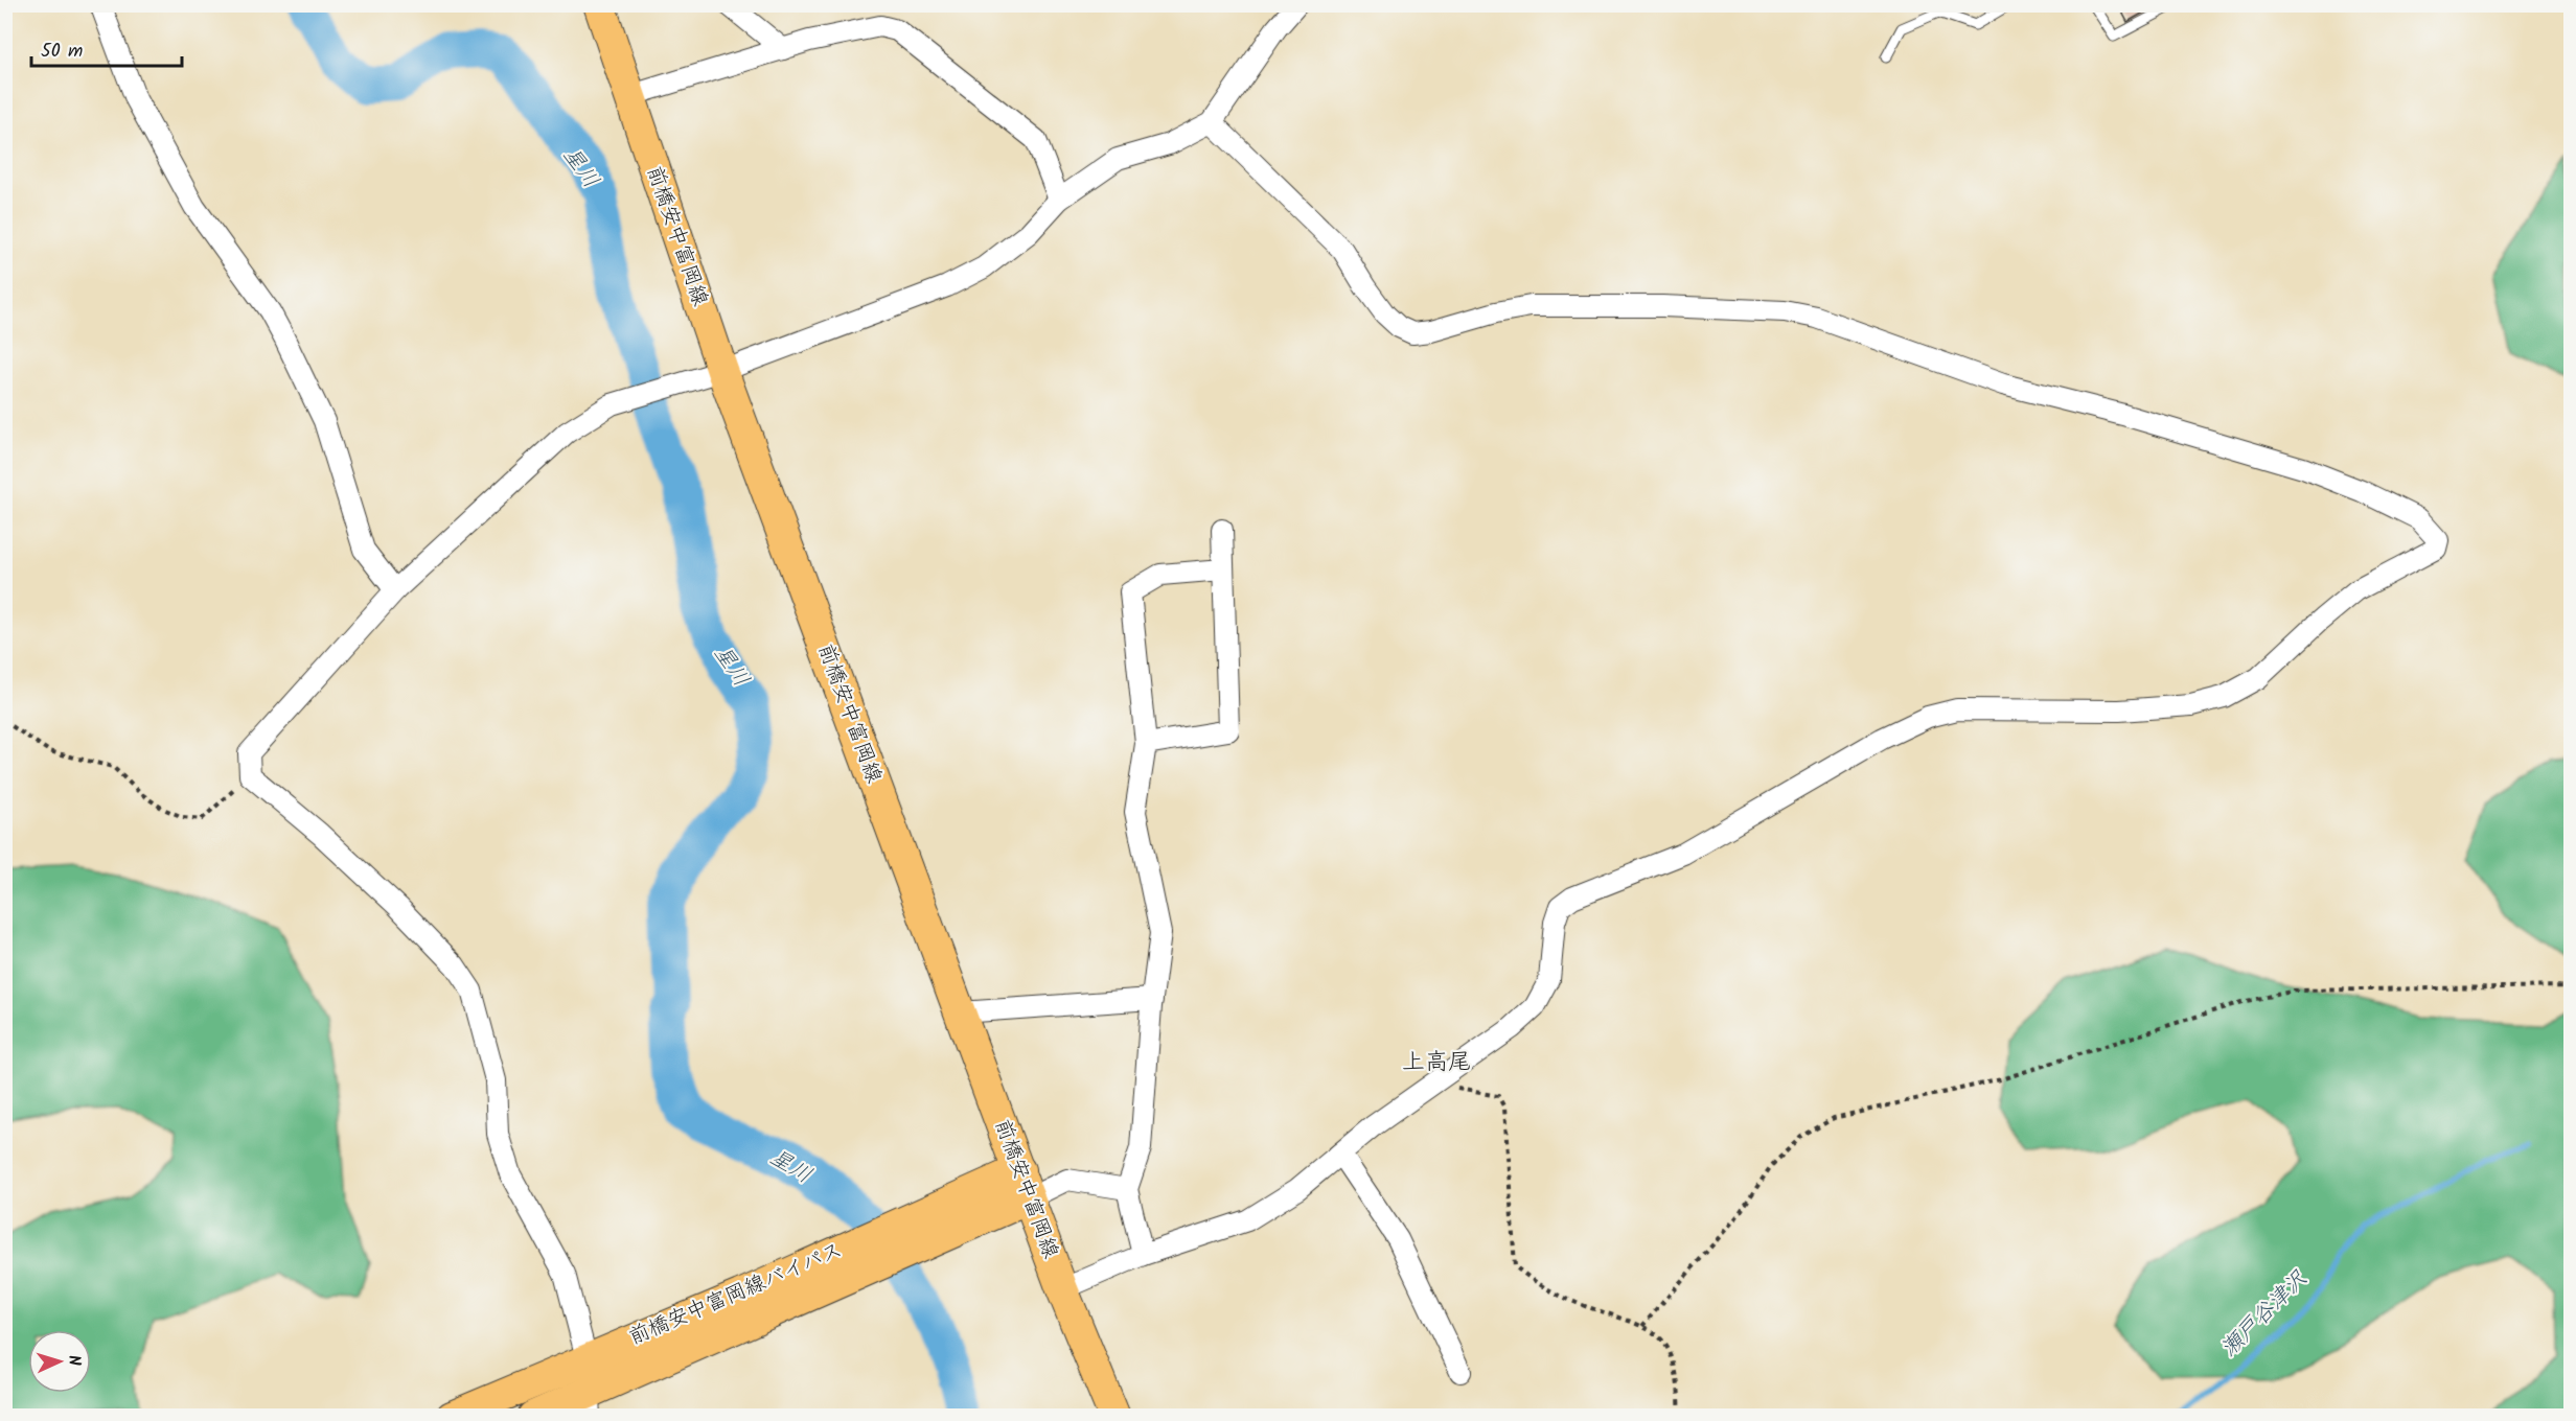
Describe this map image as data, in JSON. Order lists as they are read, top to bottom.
{
  "streets": {
    "main road": ["前橋安中富岡線", "前橋安中富岡線バイパス"]
  },
  "crossings": [
    ["前橋安中富岡線", "前橋安中富岡線バイパス"]
  ],
  "districts": ["上高尾"],
  "water": ["星川", "瀬戸谷津沢"],
  "scale_bar": "50 m",
  "north": "right"
}
